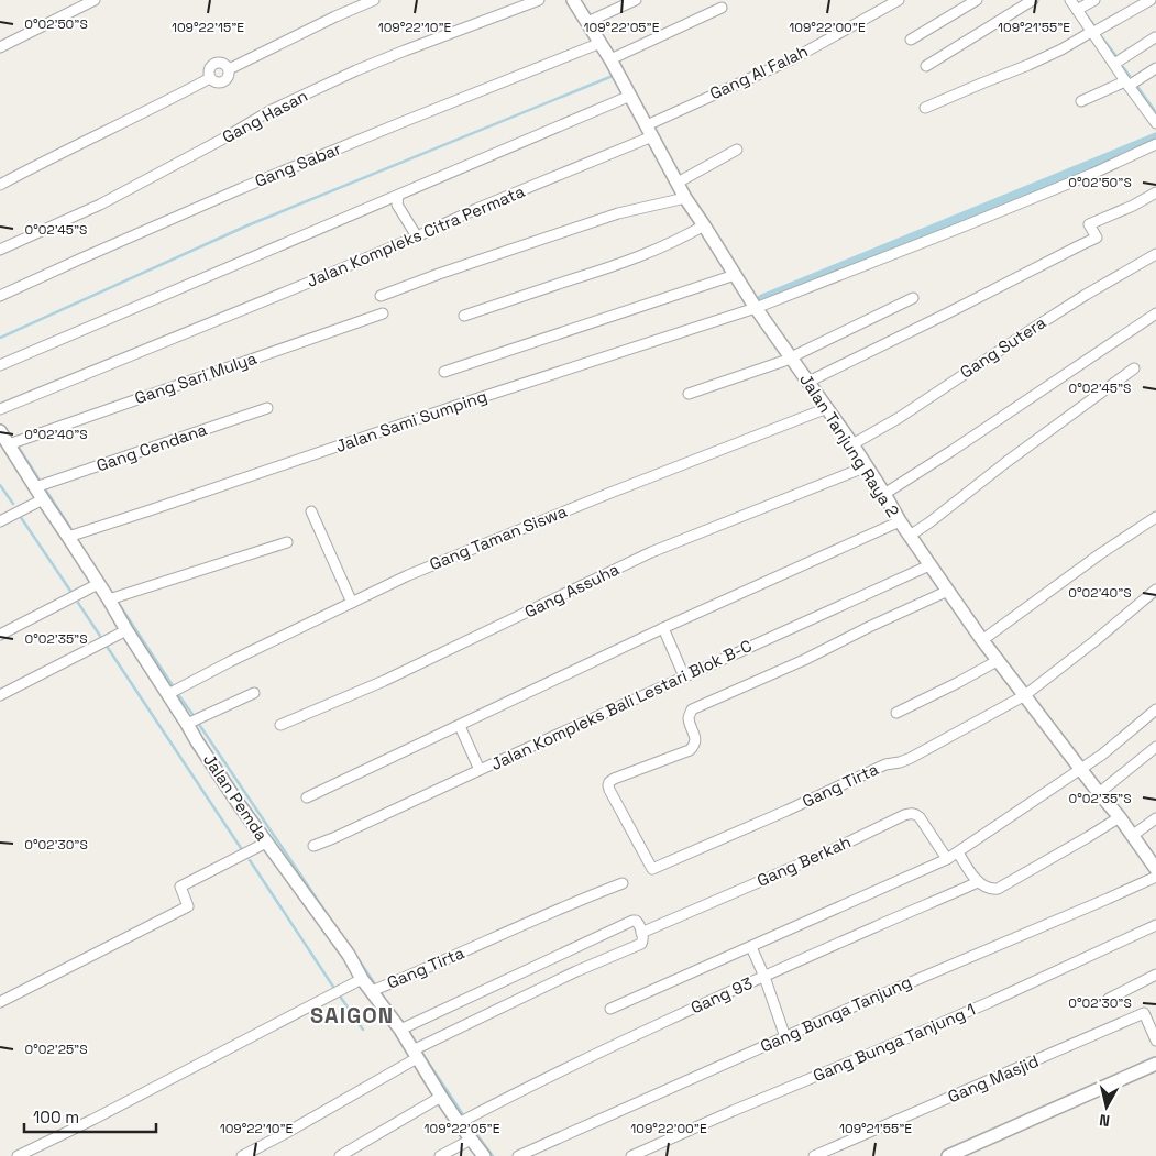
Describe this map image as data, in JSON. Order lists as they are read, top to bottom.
{
  "streets": {
    "street": [
      "Gang Al Falah",
      "Gang Hasan",
      "Gang Sabar",
      "Jalan Kompleks Citra Permata",
      "Gang Sutera",
      "Gang Sari Mulya",
      "Jalan Sami Sumping",
      "Jalan Tanjung Raya 2",
      "Gang Cendana",
      "Gang Taman Siswa",
      "Gang Assuha",
      "Jalan Kompleks Bali Lestari Blok B-C",
      "Gang Tirta",
      "Jalan Pemda",
      "Gang Berkah",
      "Gang 93",
      "Gang Bunga Tanjung",
      "Gang Bunga Tanjung 1",
      "Gang Masjid"
    ]
  },
  "crossings": [
    ["Gang Al Falah", "Jalan Kompleks Citra Permata"],
    ["Gang Al Falah", "Jalan Tanjung Raya 2"],
    ["Gang Sabar", "Jalan Tanjung Raya 2"],
    ["Jalan Kompleks Citra Permata", "Jalan Tanjung Raya 2"],
    ["Gang Sutera", "Jalan Tanjung Raya 2"],
    ["Gang Sari Mulya", "Jalan Pemda"],
    ["Jalan Sami Sumping", "Jalan Tanjung Raya 2"],
    ["Jalan Sami Sumping", "Jalan Pemda"],
    ["Jalan Tanjung Raya 2", "Gang Taman Siswa"],
    ["Jalan Tanjung Raya 2", "Gang Assuha"],
    ["Jalan Tanjung Raya 2", "Jalan Kompleks Bali Lestari Blok B-C"],
    ["Jalan Tanjung Raya 2", "Gang Tirta"],
    ["Gang Cendana", "Jalan Pemda"],
    ["Gang Taman Siswa", "Jalan Pemda"],
    ["Gang Tirta", "Jalan Pemda"],
    ["Jalan Pemda", "Gang Berkah"],
    ["Jalan Pemda", "Gang 93"]
  ],
  "districts": ["SAIGON"],
  "scale_bar": "100 m",
  "north": "bottom",
  "coordinates": [
    "0°02'50\"S",
    "109°22'15\"E",
    "109°22'10\"E",
    "109°22'05\"E",
    "109°22'00\"E",
    "109°21'55\"E",
    "0°02'45\"S",
    "0°02'40\"S",
    "0°02'35\"S",
    "0°02'30\"S",
    "0°02'25\"S"
  ]
}
